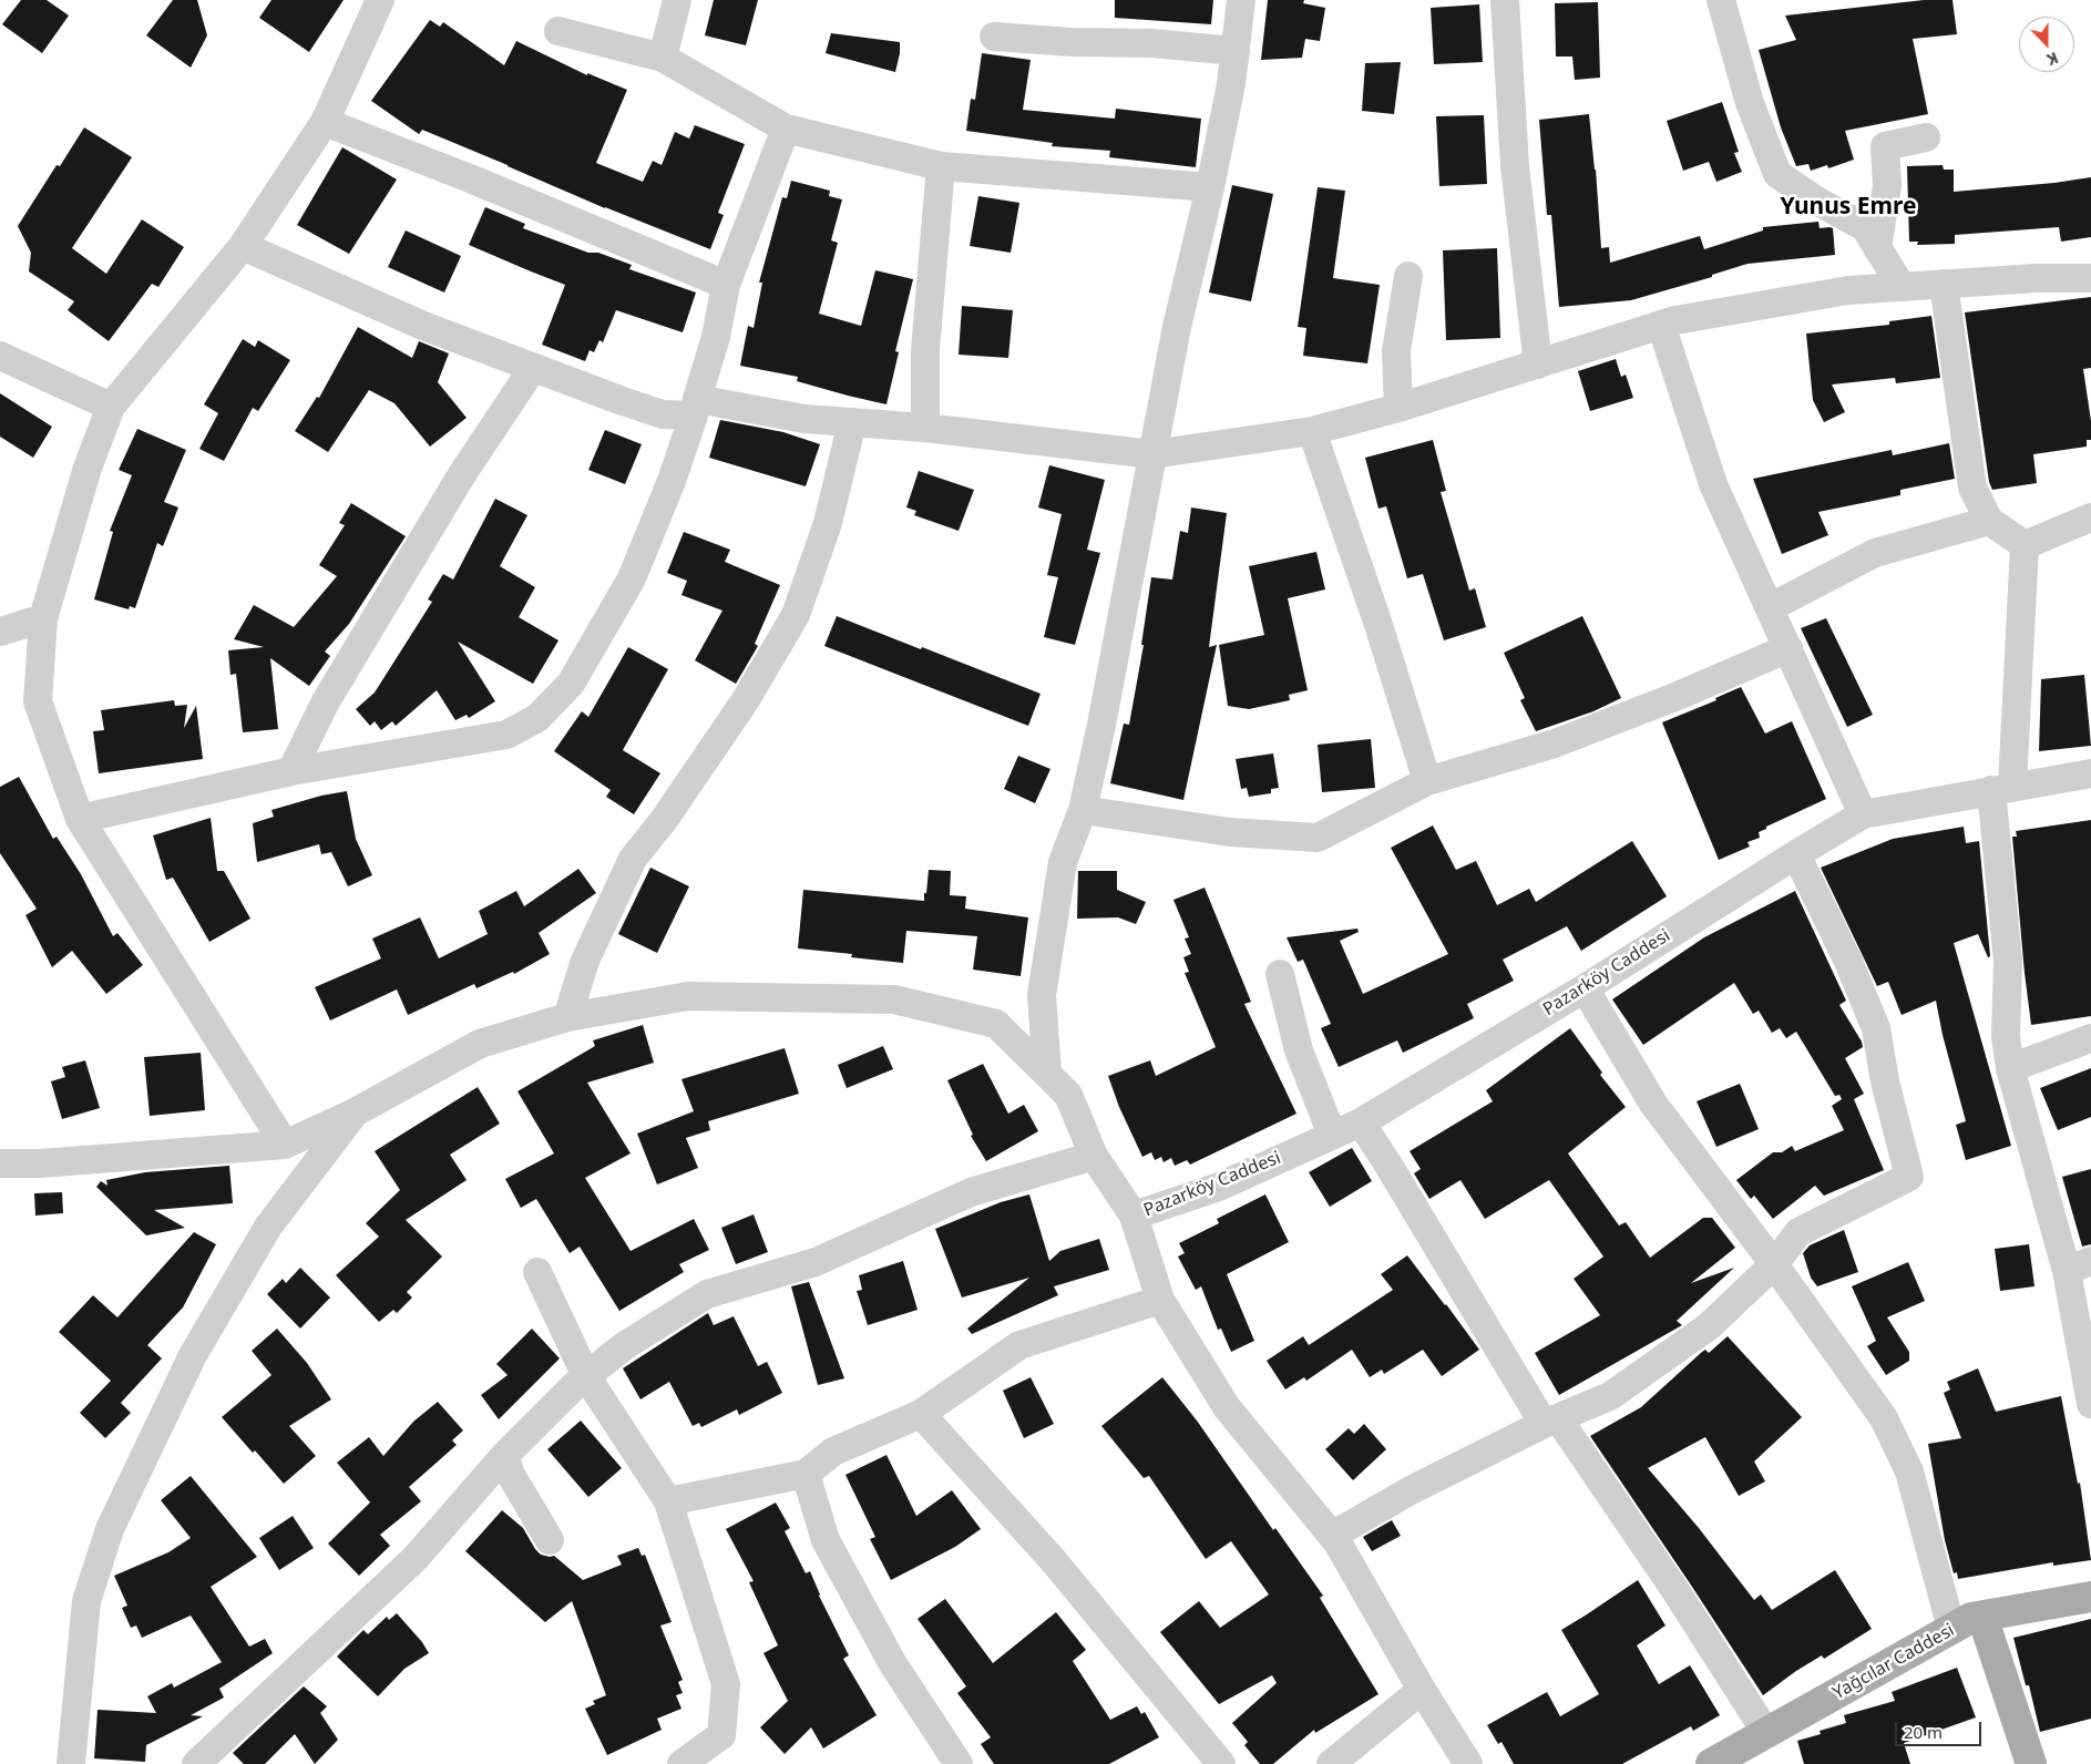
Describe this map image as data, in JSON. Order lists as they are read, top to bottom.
{
  "streets": {
    "main road": ["Yağcılar Caddesi"],
    "street": ["Pazarköy Caddesi"]
  },
  "districts": ["Yunus Emre"],
  "scale_bar": "20 m",
  "north": "bottom"
}
